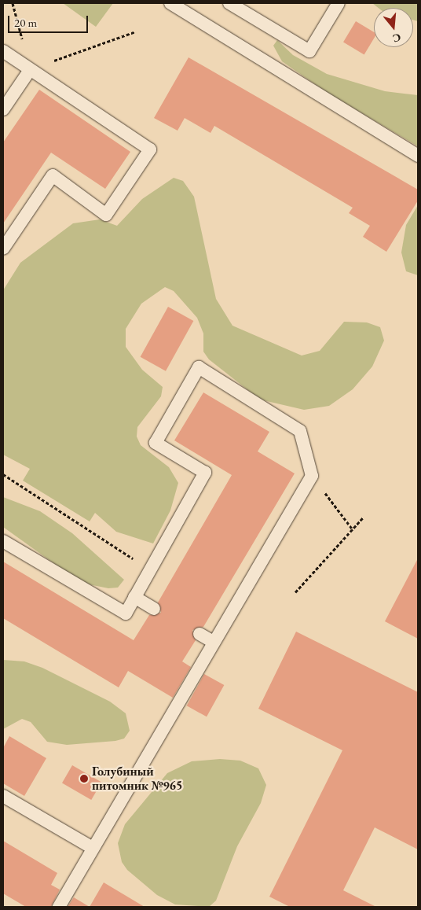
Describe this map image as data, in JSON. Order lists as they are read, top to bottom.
{
  "places": ["Голубиный питомник №965"],
  "scale_bar": "20 m",
  "north": "bottom"
}
